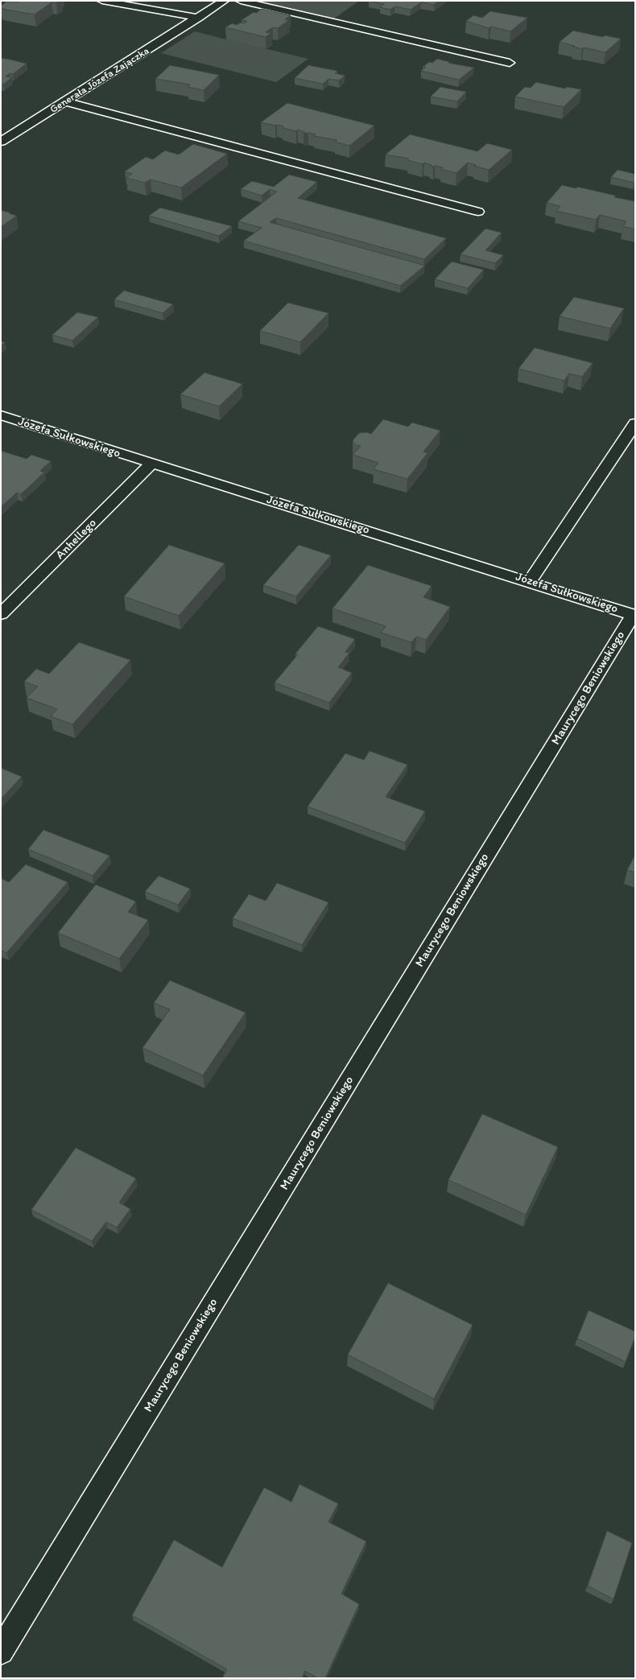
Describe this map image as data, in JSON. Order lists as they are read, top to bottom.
{
  "streets": {
    "street": [
      "Generała Józefa Zajączka",
      "Józefa Sułkowskiego",
      "Anhellego",
      "Maurycego Beniowskiego"
    ]
  },
  "crossings": [
    ["Józefa Sułkowskiego", "Anhellego"],
    ["Józefa Sułkowskiego", "Maurycego Beniowskiego"]
  ]
}
